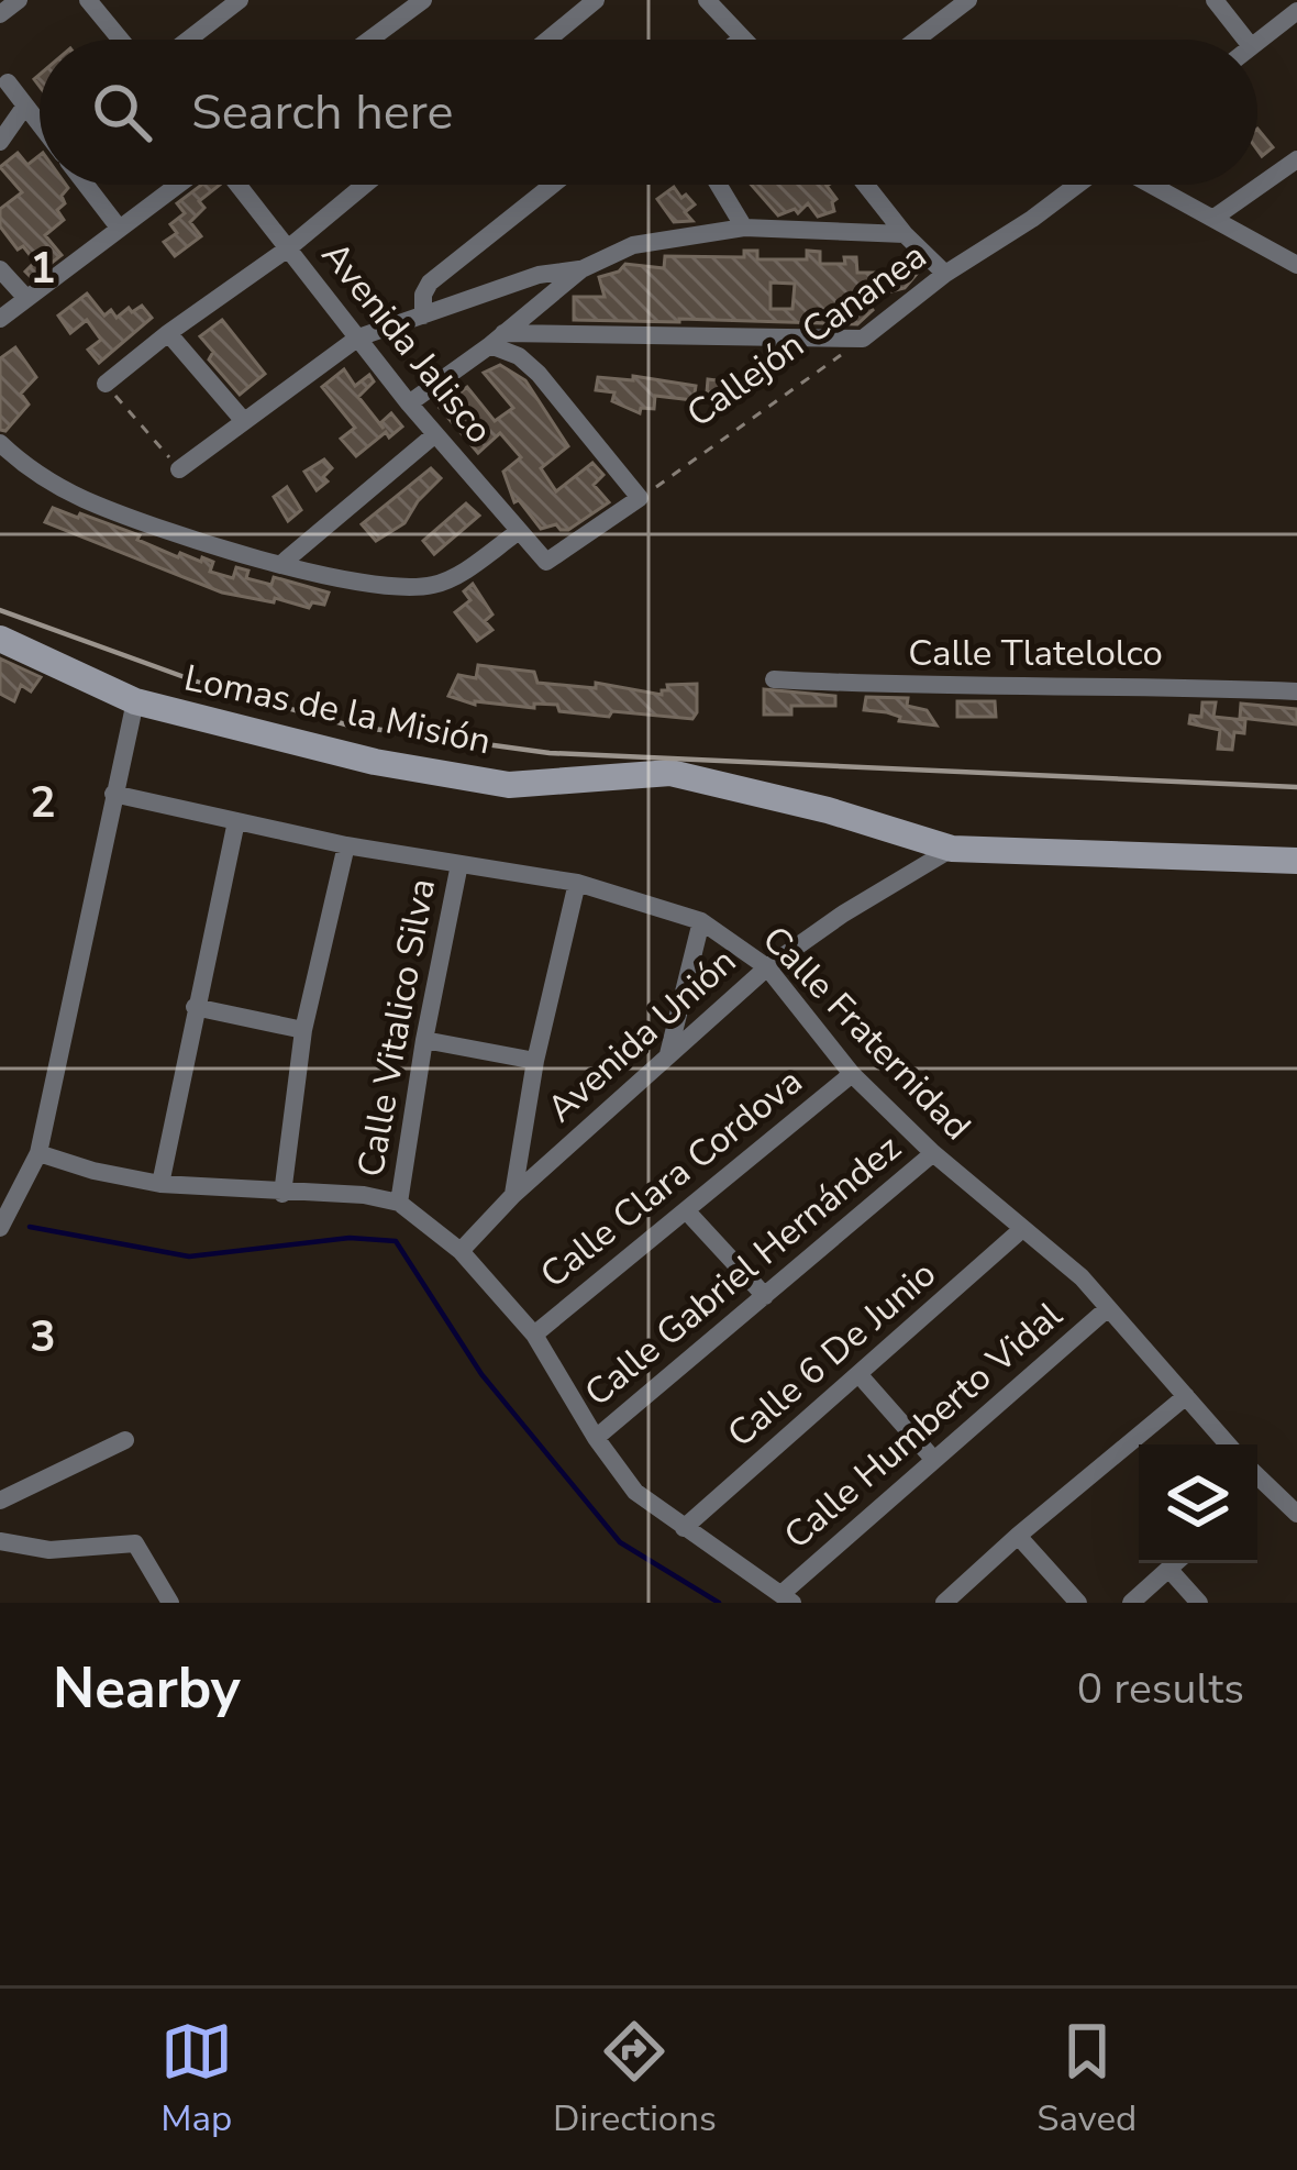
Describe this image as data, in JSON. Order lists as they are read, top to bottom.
{
  "streets": {
    "street": [
      "Callejón Cananea",
      "Avenida Jalisco",
      "Calle Tlatelolco",
      "Lomas de la Misión",
      "Calle Vitalico Silva",
      "Calle Fraternidad",
      "Avenida Unión",
      "Calle Clara Cordova",
      "Calle Gabriel Hernández",
      "Calle 6 De Junio",
      "Calle Humberto Vidal"
    ]
  },
  "crossings": [
    ["Callejón Cananea", "Avenida Jalisco"],
    ["Lomas de la Misión", "Avenida Unión"],
    ["Calle Vitalico Silva", "Calle Fraternidad"],
    ["Calle Fraternidad", "Avenida Unión"],
    ["Calle Fraternidad", "Calle Clara Cordova"],
    ["Calle Fraternidad", "Calle Gabriel Hernández"],
    ["Calle Fraternidad", "Calle 6 De Junio"],
    ["Calle Fraternidad", "Calle Humberto Vidal"]
  ],
  "page": {
    "search": "Search here",
    "heading": ["Nearby", "0 results"],
    "nav": ["Map", "Directions", "Saved"]
  },
  "grid": {
    "rows": ["1", "2", "3"]
  }
}
